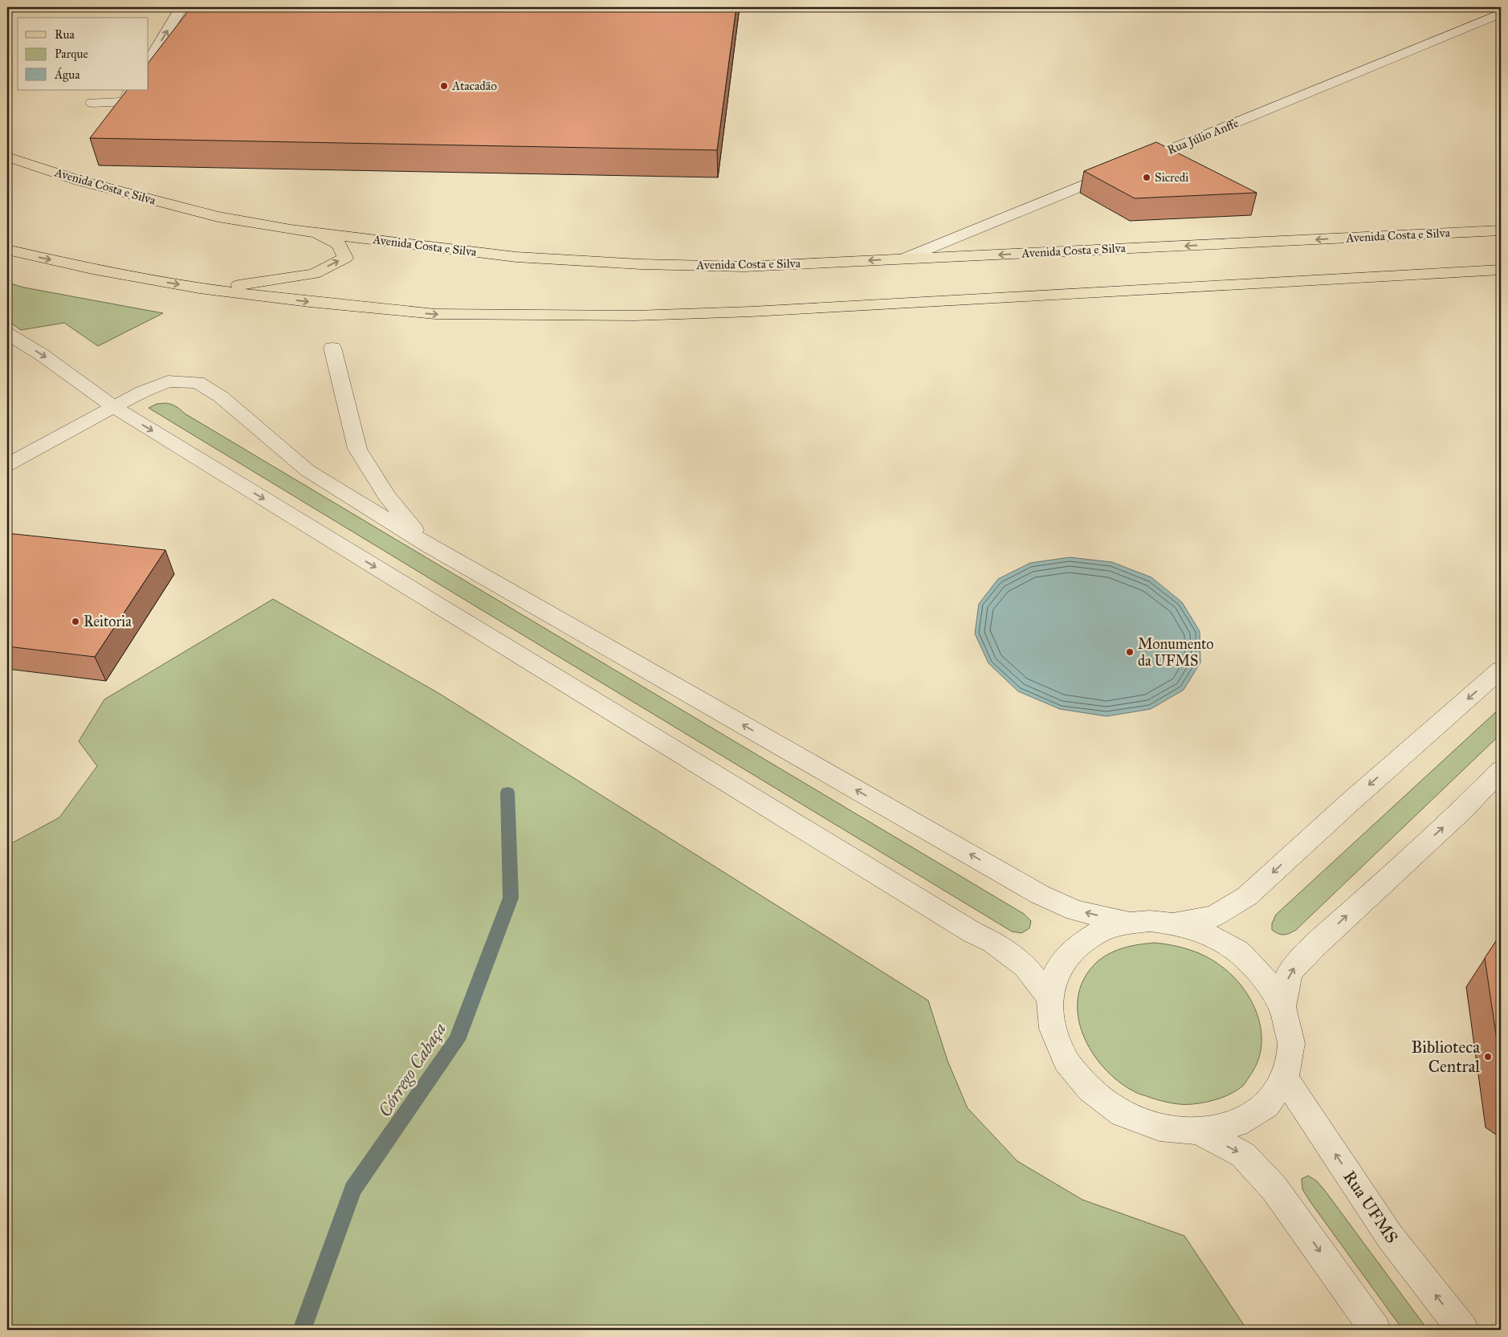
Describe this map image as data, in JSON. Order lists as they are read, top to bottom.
{
  "streets": {
    "main road": ["Avenida Costa e Silva"],
    "street": ["Rua Júlio Anffe", "Rua UFMS"]
  },
  "water": ["Córrego Cabaça"],
  "places": [
    "Atacadão",
    "Sicredi",
    "Reitoria",
    "Monumento da UFMS",
    "Biblioteca Central"
  ],
  "legend": ["Rua", "Parque", "Água"]
}
